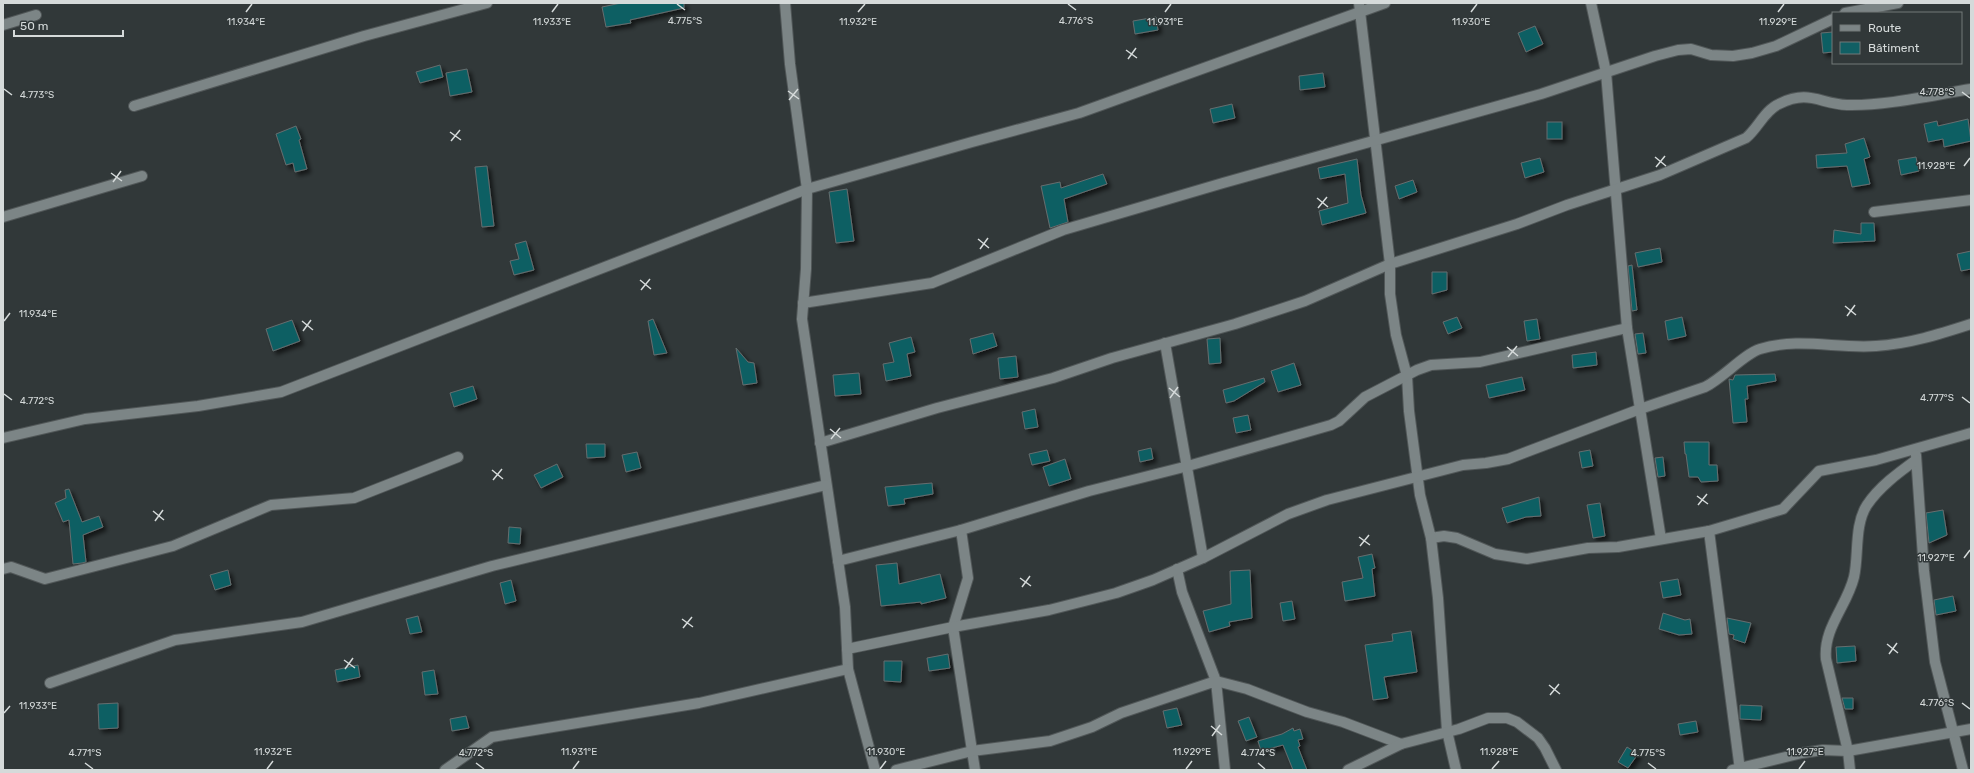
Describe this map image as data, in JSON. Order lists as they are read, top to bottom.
{
  "legend": ["Route", "Bâtiment"],
  "scale_bar": "50 m",
  "coordinates": [
    "4.775°S",
    "4.776°S",
    "11.934°E",
    "11.933°E",
    "11.932°E",
    "11.931°E",
    "11.930°E",
    "11.929°E",
    "4.778°S",
    "4.773°S",
    "11.928°E",
    "4.777°S",
    "4.772°S",
    "11.927°E",
    "4.771°S",
    "4.774°S"
  ]
}
